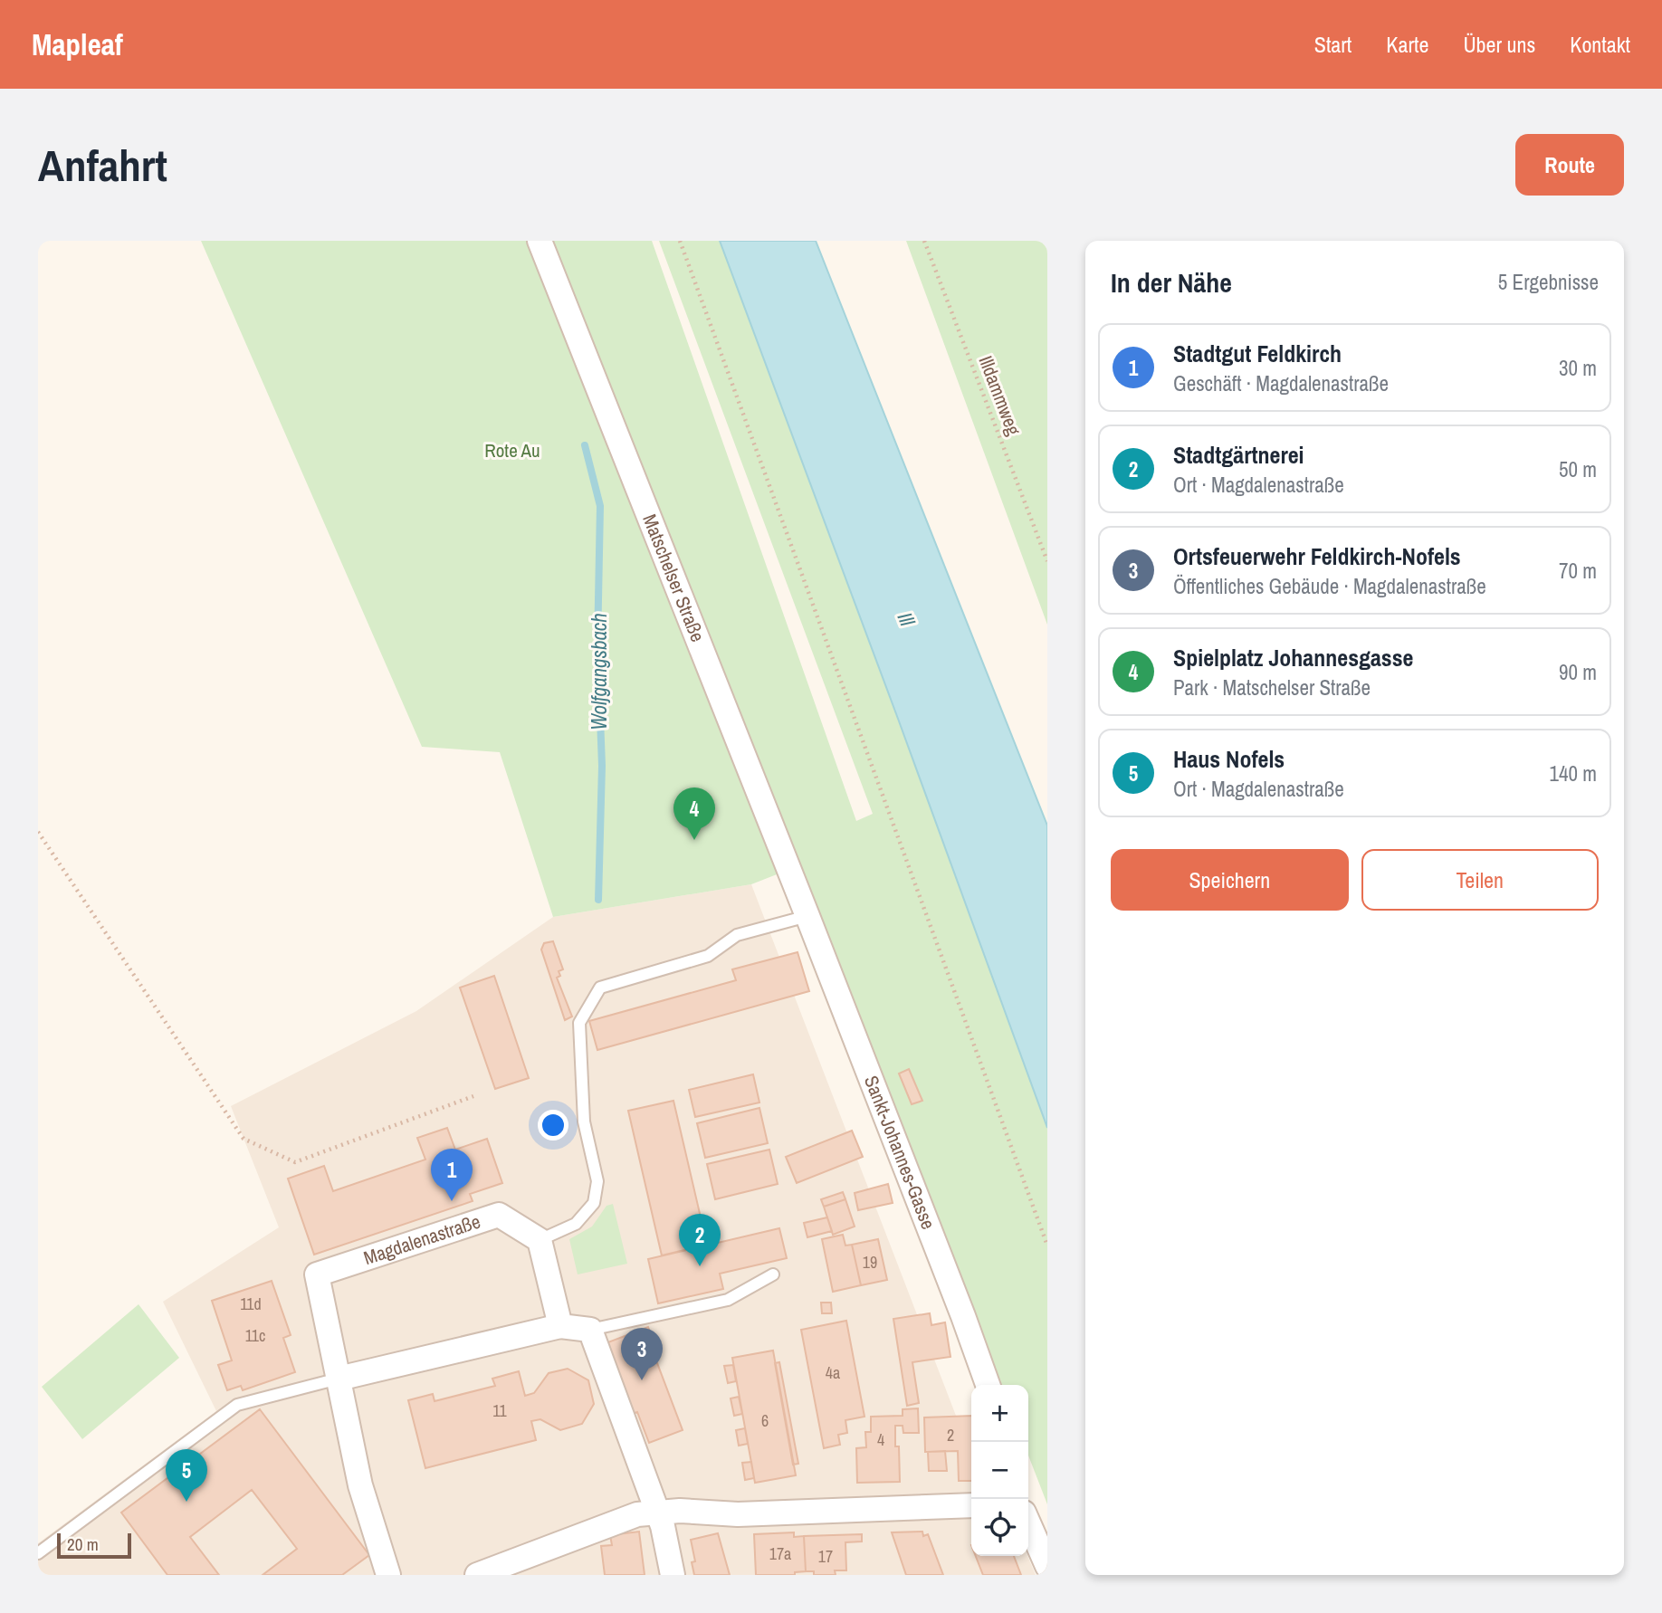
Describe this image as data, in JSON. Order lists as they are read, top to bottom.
{
  "streets": {
    "street": ["Matschelser Straße", "Sankt-Johannes-Gasse", "Magdalenastraße"],
    "path": ["Illdammweg"]
  },
  "crossings": [
    ["Matschelser Straße", "Sankt-Johannes-Gasse"]
  ],
  "water": ["Ill", "Wolfgangsbach"],
  "parks": ["Rote Au"],
  "house_numbers": [
    "19",
    "11d",
    "11c",
    "4a",
    "11",
    "6",
    "2",
    "4",
    "17a",
    "17"
  ],
  "scale_bar": "20 m",
  "page": {
    "header": "Mapleaf",
    "nav": [
      "Start",
      "Karte",
      "Über uns",
      "Kontakt"
    ],
    "buttons": [
      "Route",
      ["Speichern", "Teilen"]
    ],
    "title": "Anfahrt",
    "heading": ["In der Nähe", "5 Ergebnisse"],
    "list": [
      {
        "mark": "1",
        "name": "Stadtgut Feldkirch",
        "note": "Geschäft · Magdalenastraße",
        "value": "30 m"
      },
      {
        "mark": "2",
        "name": "Stadtgärtnerei",
        "note": "Ort · Magdalenastraße",
        "value": "50 m"
      },
      {
        "mark": "3",
        "name": "Ortsfeuerwehr Feldkirch-Nofels",
        "note": "Öffentliches Gebäude · Magdalenastraße",
        "value": "70 m"
      },
      {
        "mark": "4",
        "name": "Spielplatz Johannesgasse",
        "note": "Park · Matschelser Straße",
        "value": "90 m"
      },
      {
        "mark": "5",
        "name": "Haus Nofels",
        "note": "Ort · Magdalenastraße",
        "value": "140 m"
      }
    ],
    "pins": [
      "4",
      "1",
      "2",
      "3",
      "5"
    ],
    "map_buttons": ["+", "−"],
    "scale": "20 m"
  }
}
